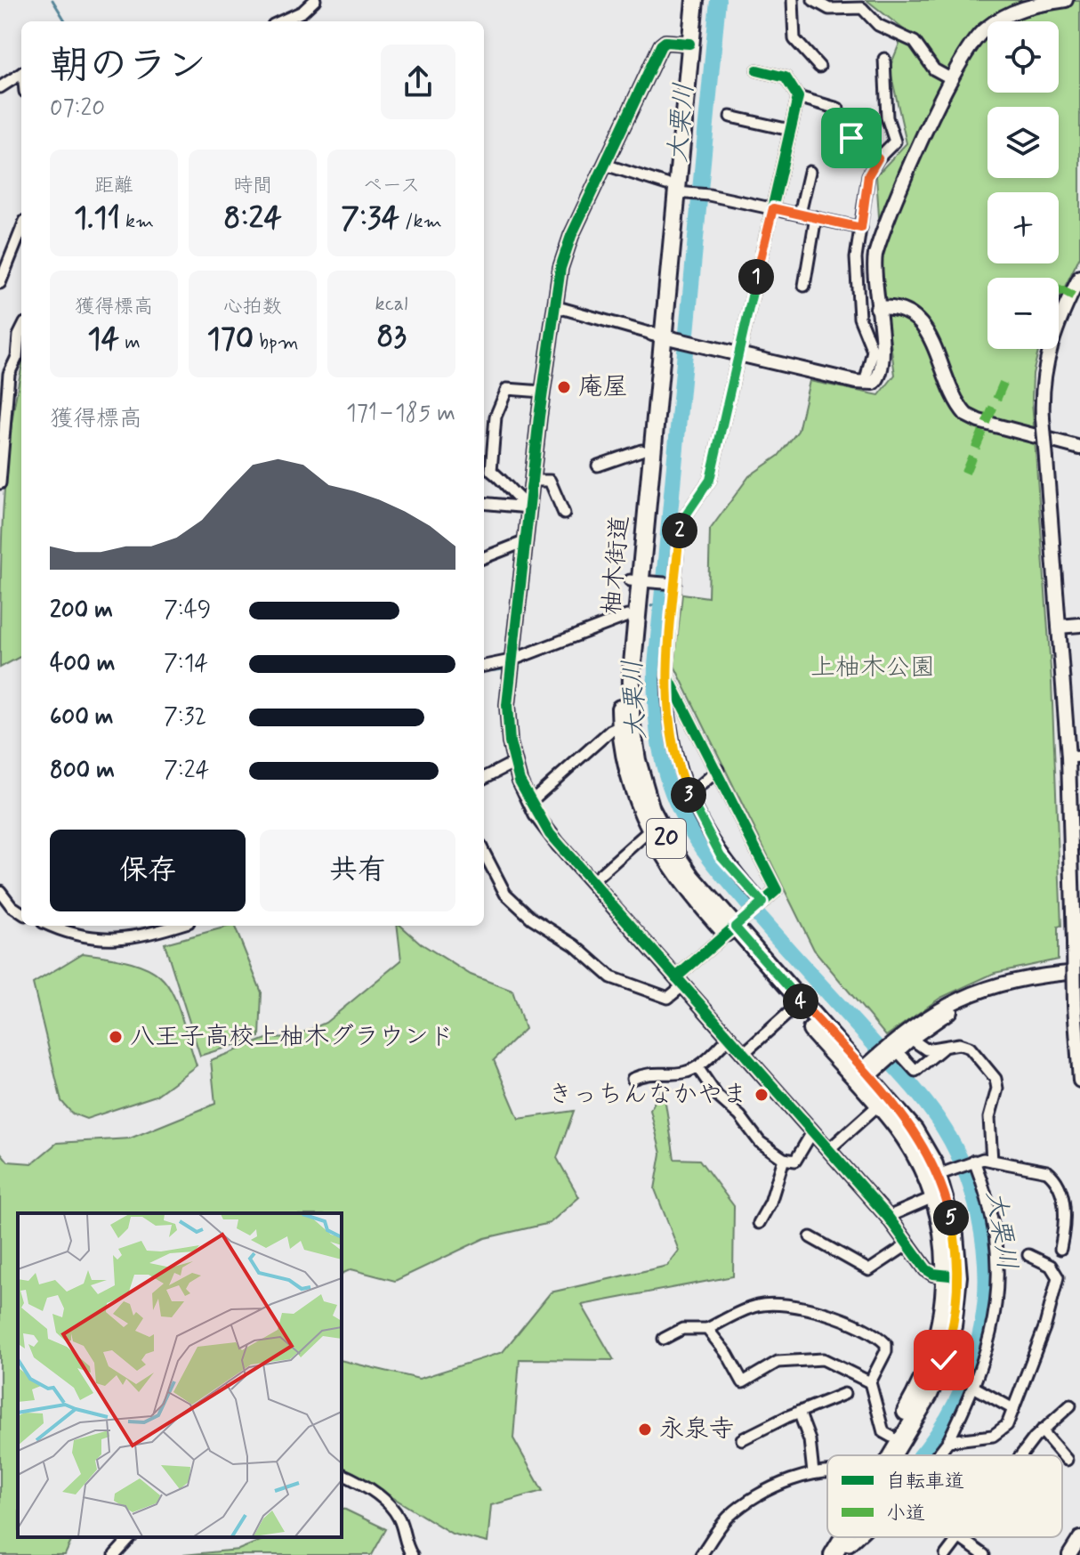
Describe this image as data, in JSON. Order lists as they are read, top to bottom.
{
  "streets": {
    "main road": ["柚木街道", "20"]
  },
  "water": ["大栗川"],
  "parks": ["上柚木公園"],
  "places": [
    "庵屋",
    "八王子高校上柚木グラウンド",
    "きっちんなかやま",
    "永泉寺"
  ],
  "legend": ["自転車道", "小道"],
  "page": {
    "map_buttons": ["+", "−"],
    "heading": ["朝のラン", "07:20"],
    "stats": [
      ["距離", "1.11 km"],
      ["時間", "8:24"],
      ["ペース", "7:34 /km"],
      ["獲得標高", "14 m"],
      ["心拍数", "170 bpm"],
      ["kcal", "83"]
    ],
    "pins": [
      "1",
      "2",
      "3",
      "4",
      "5"
    ],
    "chart": ["獲得標高", "171–185 m"],
    "list": [
      {
        "name": "200 m",
        "note": "7:49"
      },
      {
        "name": "400 m",
        "note": "7:14"
      },
      {
        "name": "600 m",
        "note": "7:32"
      },
      {
        "name": "800 m",
        "note": "7:24"
      }
    ],
    "buttons": ["保存", "共有"]
  }
}
